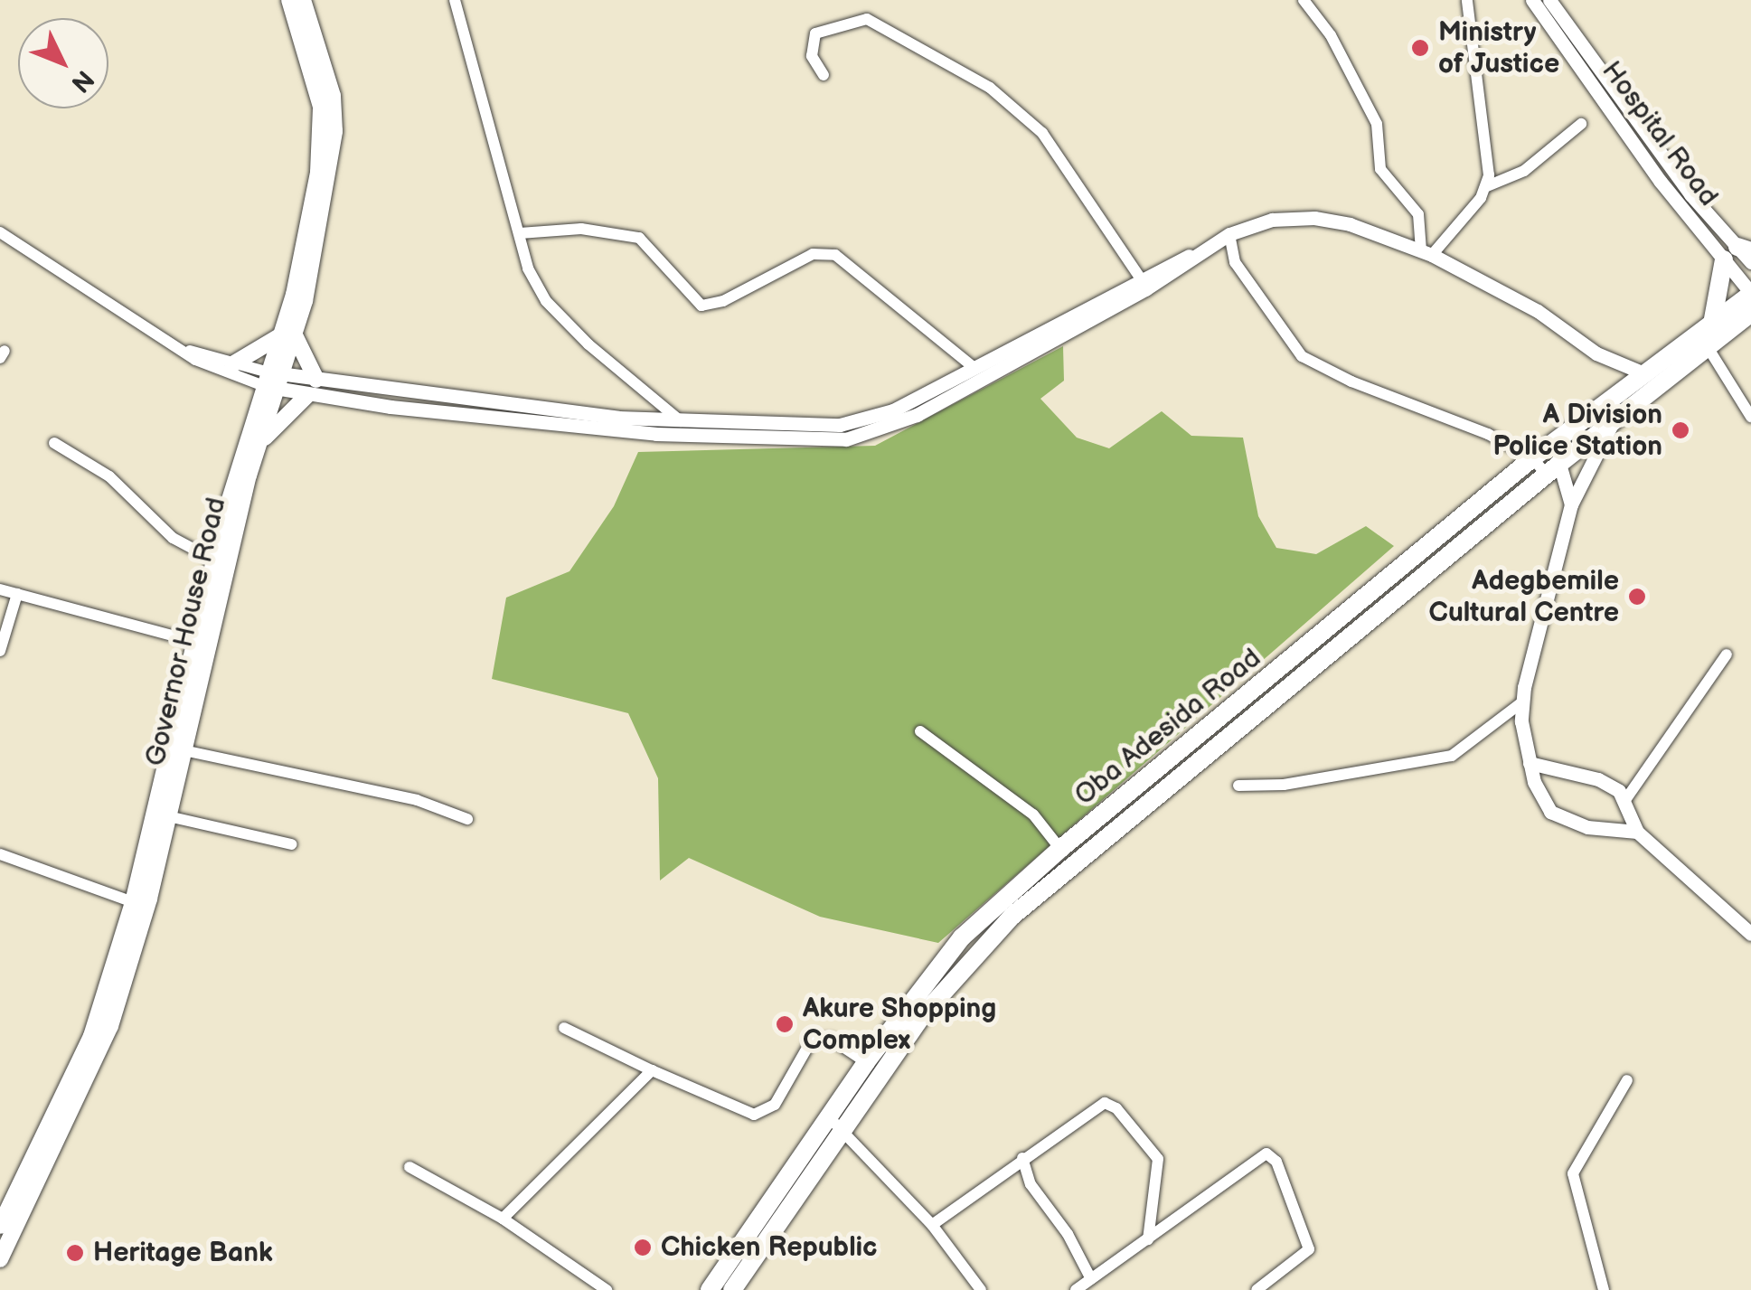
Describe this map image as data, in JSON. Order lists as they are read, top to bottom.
{
  "streets": {
    "main road": ["Governor House Road", "Oba Adesida Road"],
    "street": ["Hospital Road"]
  },
  "crossings": [
    ["Hospital Road", "Oba Adesida Road"]
  ],
  "places": [
    "Ministry of Justice",
    "A Division Police Station",
    "Adegbemile Cultural Centre",
    "Akure Shopping Complex",
    "Chicken Republic",
    "Heritage Bank"
  ],
  "north": "bottom right"
}
